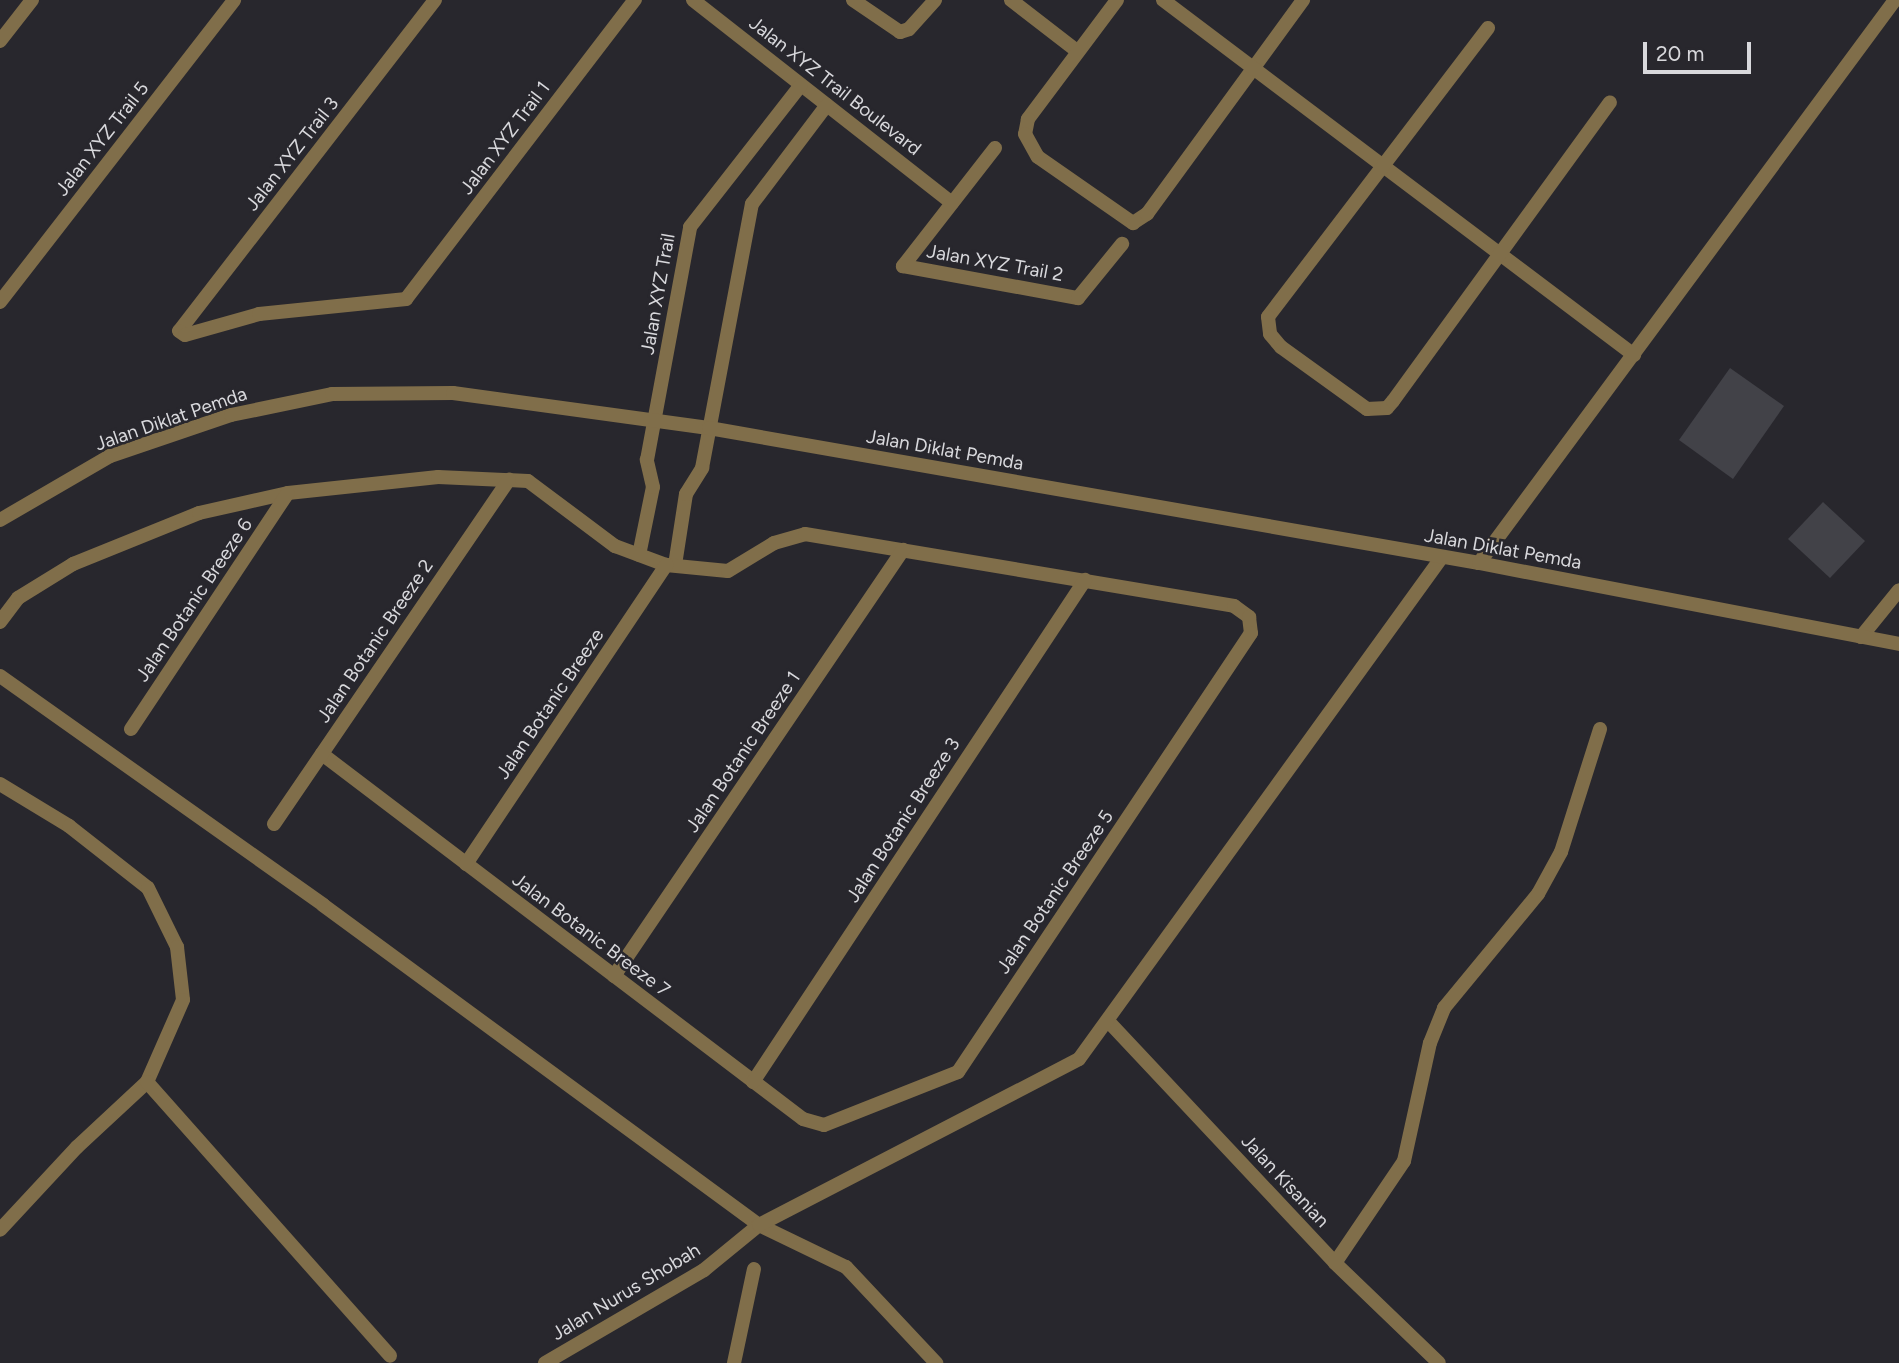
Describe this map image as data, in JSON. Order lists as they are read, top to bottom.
{
  "streets": {
    "street": [
      "Jalan XYZ Trail Boulevard",
      "Jalan XYZ Trail 1",
      "Jalan XYZ Trail 5",
      "Jalan XYZ Trail 3",
      "Jalan XYZ Trail 2",
      "Jalan XYZ Trail",
      "Jalan Diklat Pemda",
      "Jalan Botanic Breeze 6",
      "Jalan Botanic Breeze 2",
      "Jalan Botanic Breeze",
      "Jalan Botanic Breeze 1",
      "Jalan Botanic Breeze 3",
      "Jalan Botanic Breeze 5",
      "Jalan Botanic Breeze 7",
      "Jalan Kisanian",
      "Jalan Nurus Shobah"
    ]
  },
  "crossings": [
    ["Jalan XYZ Trail Boulevard", "Jalan XYZ Trail 2"],
    ["Jalan XYZ Trail Boulevard", "Jalan XYZ Trail"],
    ["Jalan XYZ Trail 1", "Jalan XYZ Trail 3"],
    ["Jalan XYZ Trail", "Jalan Diklat Pemda"],
    ["Jalan Diklat Pemda", "Jalan Botanic Breeze"],
    ["Jalan Diklat Pemda", "Jalan Nurus Shobah"],
    ["Jalan Botanic Breeze 2", "Jalan Botanic Breeze 7"],
    ["Jalan Botanic Breeze", "Jalan Botanic Breeze 7"],
    ["Jalan Botanic Breeze 1", "Jalan Botanic Breeze 7"],
    ["Jalan Botanic Breeze 3", "Jalan Botanic Breeze 5"],
    ["Jalan Botanic Breeze 3", "Jalan Botanic Breeze 7"],
    ["Jalan Botanic Breeze 5", "Jalan Botanic Breeze 7"],
    ["Jalan Kisanian", "Jalan Nurus Shobah"]
  ],
  "scale_bar": "20 m"
}
